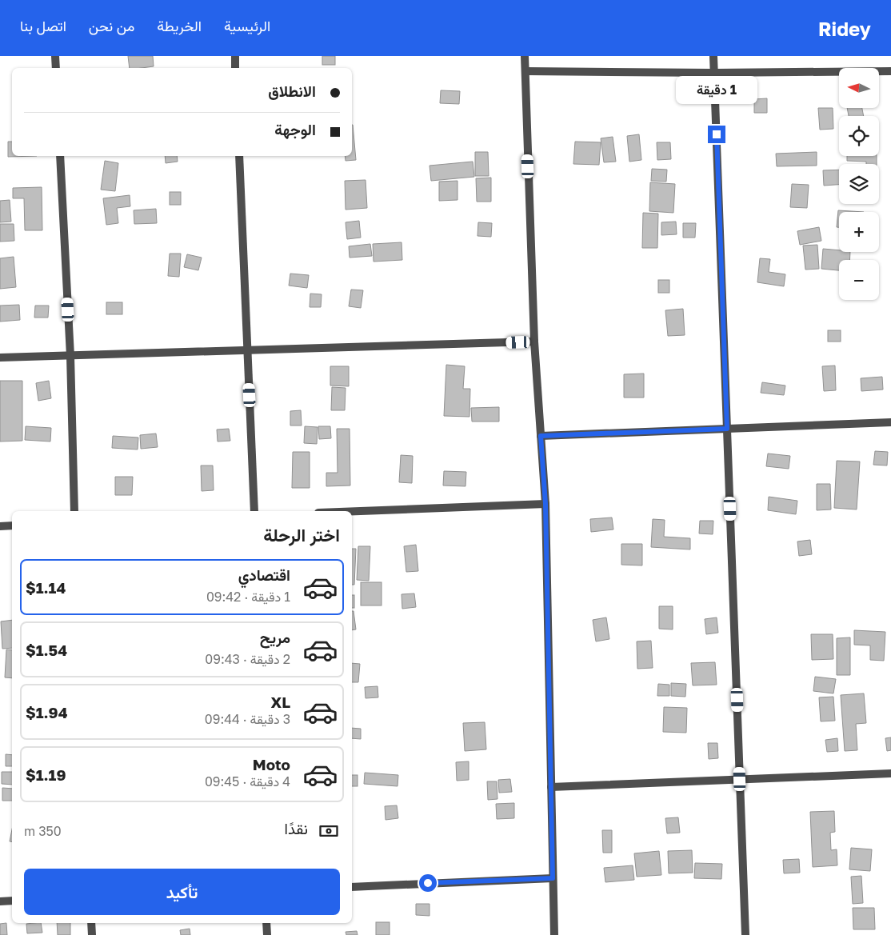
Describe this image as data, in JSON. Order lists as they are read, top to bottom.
{
  "north": "left",
  "page": {
    "header": "Ridey",
    "nav": [
      "الرئيسية",
      "الخريطة",
      "من نحن",
      "اتصل بنا"
    ],
    "map_buttons": ["+", "−"],
    "banner": ["الانطلاق", "الوجهة"],
    "bubble": "1 دقيقة",
    "heading": "اختر الرحلة",
    "list": [
      {
        "name": "اقتصادي",
        "note": "1 دقيقة · 09:42",
        "value": "$1.14"
      },
      {
        "name": "مريح",
        "note": "2 دقيقة · 09:43",
        "value": "$1.54"
      },
      {
        "name": "XL",
        "note": "3 دقيقة · 09:44",
        "value": "$1.94"
      },
      {
        "name": "Moto",
        "note": "4 دقيقة · 09:45",
        "value": "$1.19"
      }
    ],
    "pay": ["نقدًا", "350 m"],
    "buttons": "تأكيد"
  }
}
